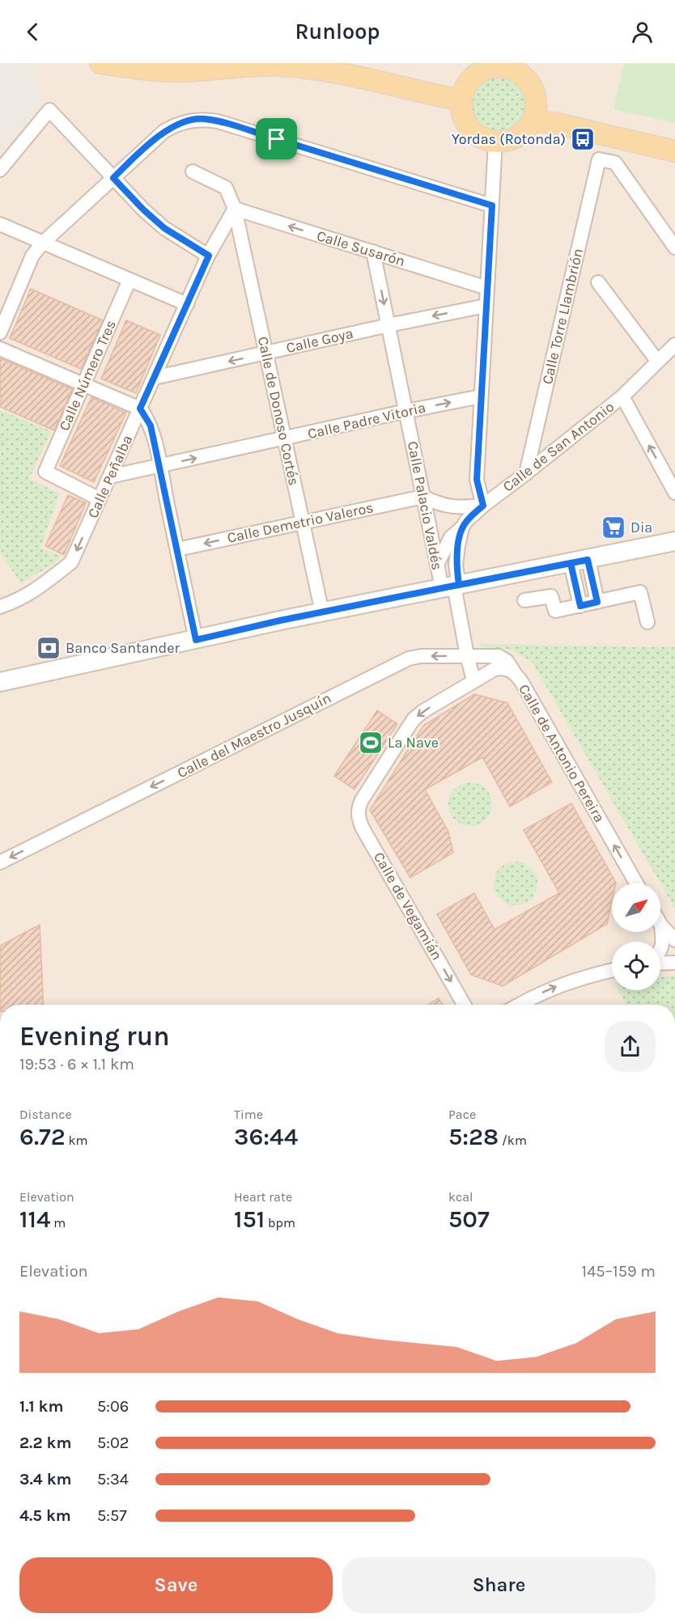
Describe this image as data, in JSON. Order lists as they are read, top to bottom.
{
  "streets": {
    "street": [
      "Calle Susarón",
      "Calle Torre Llambrión",
      "Calle Goya",
      "Calle Número Tres",
      "Calle de Donoso Cortés",
      "Calle Padre Vitoria",
      "Calle de San Antonio",
      "Calle Peñalba",
      "Calle Palacio Valdés",
      "Calle Demetrio Valeros",
      "Calle del Maestro Jusquín",
      "Calle de Antonio Pereira",
      "Calle de Vegamián"
    ]
  },
  "crossings": [
    ["Calle Susarón", "Calle de Donoso Cortés"],
    ["Calle Susarón", "Calle Peñalba"],
    ["Calle Susarón", "Calle Palacio Valdés"],
    ["Calle Torre Llambrión", "Calle de San Antonio"],
    ["Calle Goya", "Calle de Donoso Cortés"],
    ["Calle Goya", "Calle Peñalba"],
    ["Calle Goya", "Calle Palacio Valdés"],
    ["Calle Número Tres", "Calle Peñalba"],
    ["Calle de Donoso Cortés", "Calle Padre Vitoria"],
    ["Calle de Donoso Cortés", "Calle Peñalba"],
    ["Calle de Donoso Cortés", "Calle Demetrio Valeros"],
    ["Calle Padre Vitoria", "Calle Peñalba"],
    ["Calle Padre Vitoria", "Calle Palacio Valdés"],
    ["Calle de San Antonio", "Calle Palacio Valdés"],
    ["Calle Palacio Valdés", "Calle Demetrio Valeros"],
    ["Calle del Maestro Jusquín", "Calle de Antonio Pereira"],
    ["Calle de Antonio Pereira", "Calle de Vegamián"]
  ],
  "one_way": [
    "Calle Susarón",
    "Calle Goya",
    "Calle Padre Vitoria",
    "Calle Demetrio Valeros",
    "Calle del Maestro Jusquín",
    "Calle de Vegamián"
  ],
  "places": {
    "bus stop": ["Yordas (Rotonda)"],
    "supermarket": ["Dia"],
    "bank": ["Banco Santander"],
    "sports": ["La Nave"]
  },
  "north": "top right",
  "page": {
    "header": "Runloop",
    "heading": ["Evening run", "19:53 · 6 × 1.1 km"],
    "stats": [
      ["Distance", "6.72 km"],
      ["Time", "36:44"],
      ["Pace", "5:28 /km"],
      ["Elevation", "114 m"],
      ["Heart rate", "151 bpm"],
      ["kcal", "507"]
    ],
    "chart": ["Elevation", "145–159 m"],
    "list": [
      {
        "name": "1.1 km",
        "note": "5:06"
      },
      {
        "name": "2.2 km",
        "note": "5:02"
      },
      {
        "name": "3.4 km",
        "note": "5:34"
      },
      {
        "name": "4.5 km",
        "note": "5:57"
      }
    ],
    "buttons": ["Save", "Share"]
  }
}
